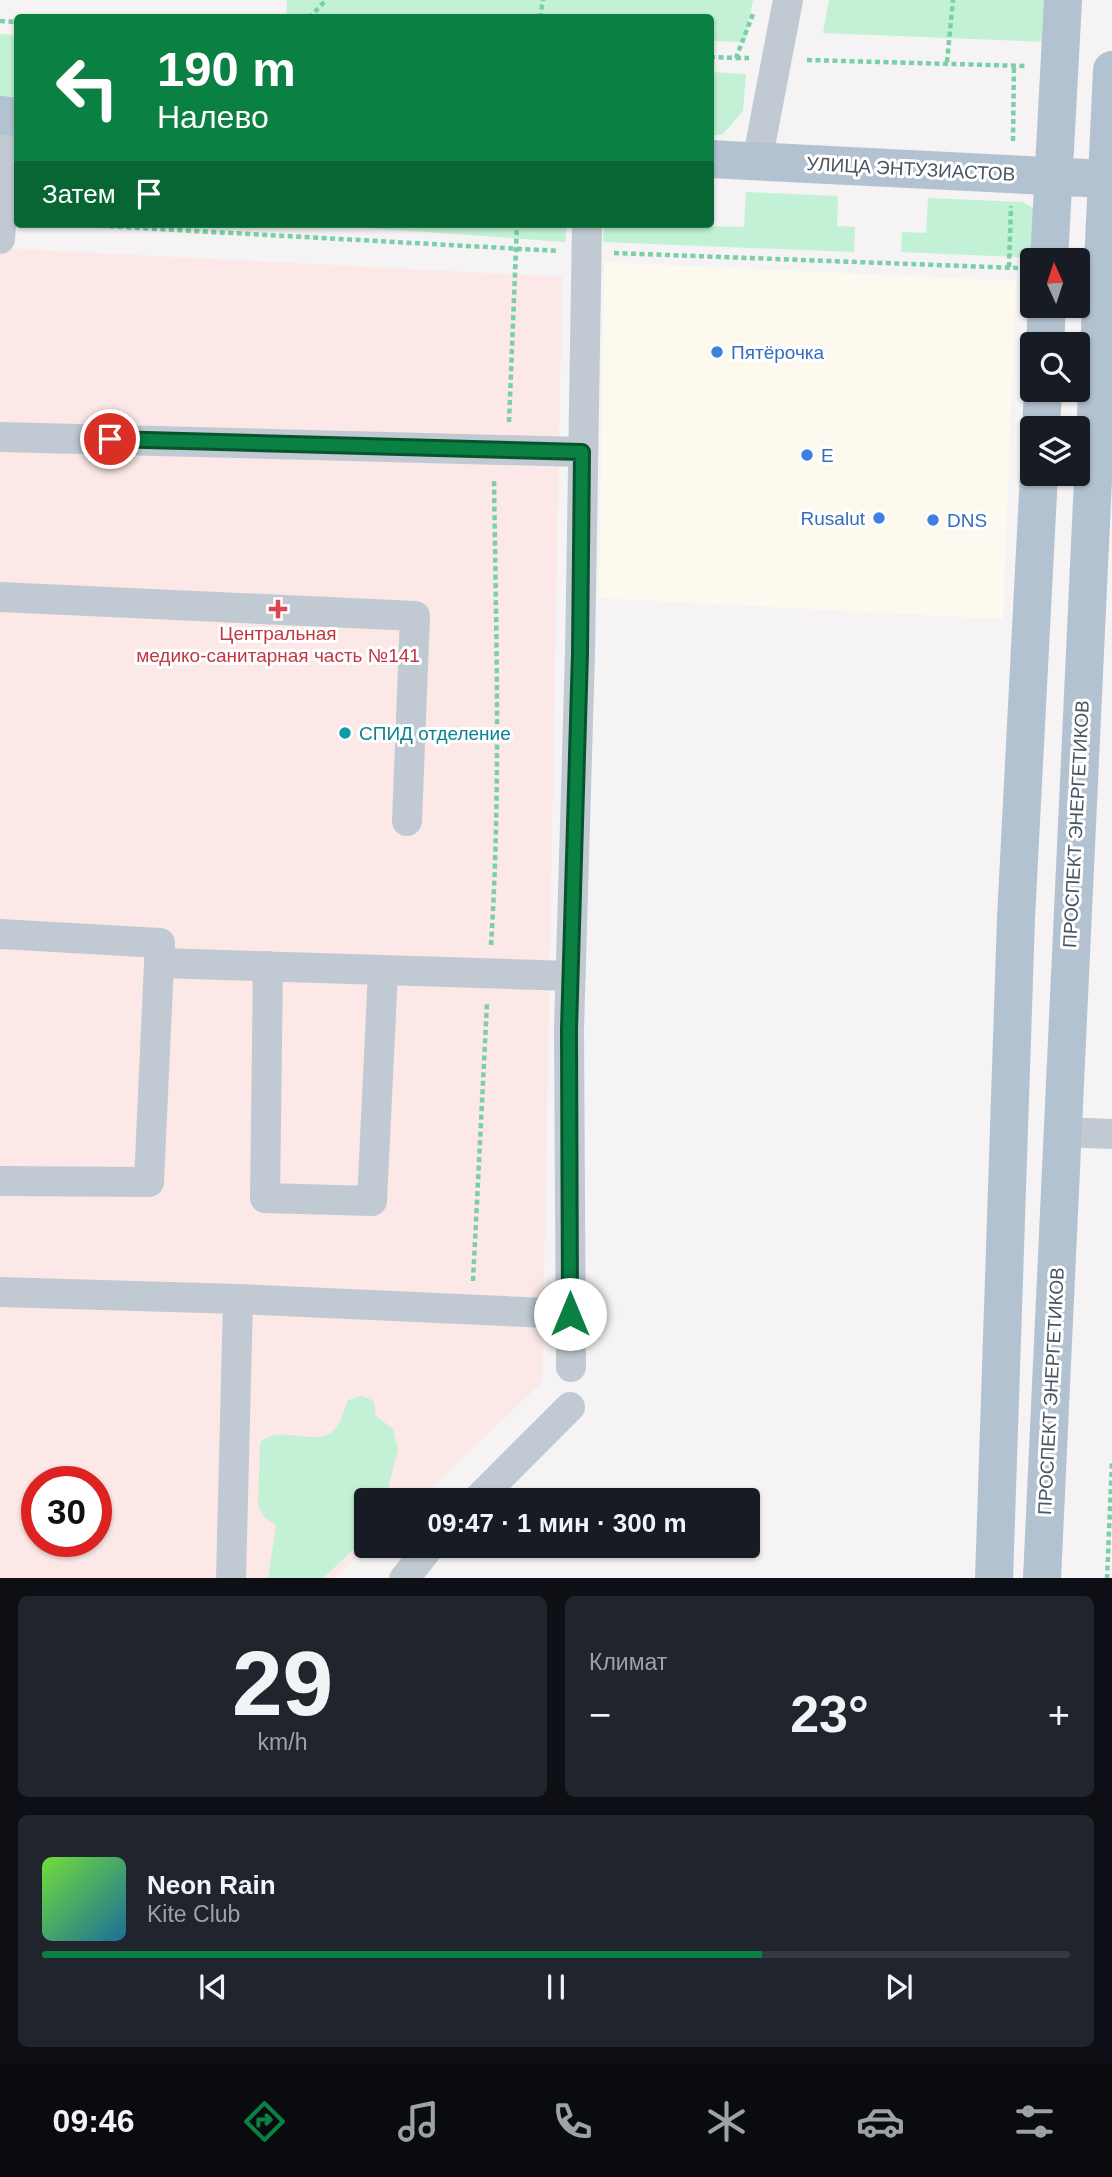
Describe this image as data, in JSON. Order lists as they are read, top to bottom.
{
  "streets": {
    "main road": ["УЛИЦА ЭНТУЗИАСТОВ", "ПРОСПЕКТ ЭНЕРГЕТИКОВ"]
  },
  "crossings": [
    ["УЛИЦА ЭНТУЗИАСТОВ", "ПРОСПЕКТ ЭНЕРГЕТИКОВ"]
  ],
  "places": {
    "other": [
      "Пятёрочка",
      "Е",
      "Rusalut",
      "DNS",
      "СПИД отделение"
    ],
    "health": ["Центральная медико-санитарная часть №141"]
  },
  "north": "top",
  "page": {
    "turn": ["190 m", "Налево"],
    "then": "Затем",
    "limit": "30",
    "trip": "09:47 · 1 мин · 300 m",
    "tile": [
      ["29", "km/h"],
      "Климат"
    ],
    "heat": ["−", "23°", "+"],
    "song": ["Neon Rain", "Kite Club"],
    "tabs": "09:46"
  }
}
